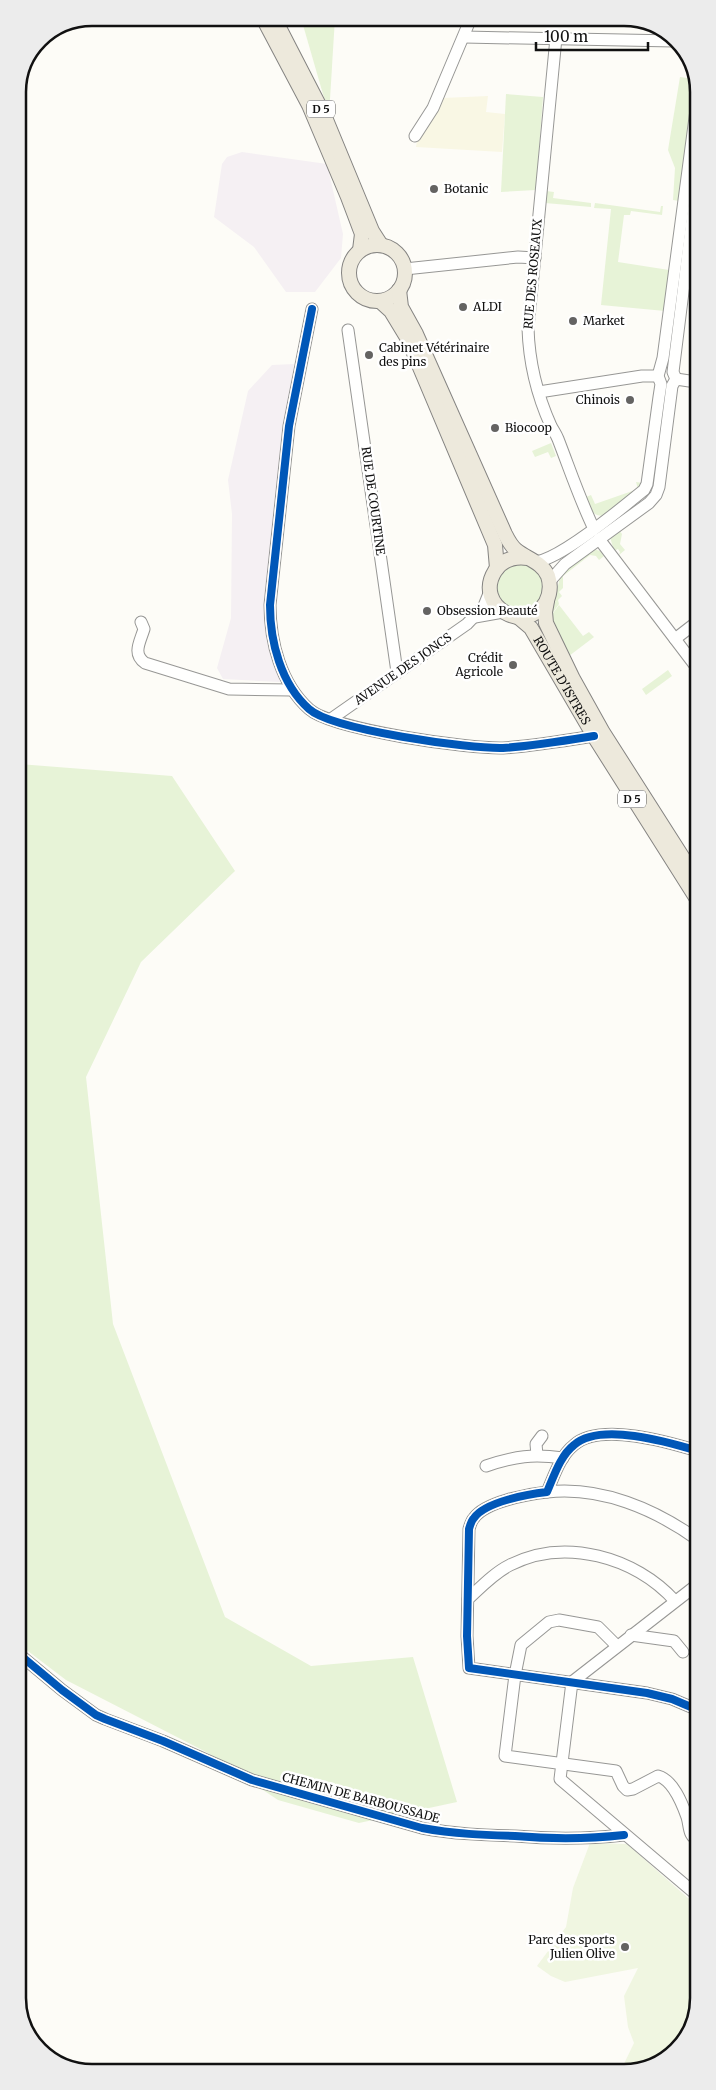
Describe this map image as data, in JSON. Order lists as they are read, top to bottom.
{
  "streets": {
    "main road": ["D 5", "ROUTE D'ISTRES"],
    "street": [
      "RUE DES ROSEAUX",
      "RUE DE COURTINE",
      "AVENUE DES JONCS",
      "CHEMIN DE BARBOUSSADE"
    ]
  },
  "crossings": [
    ["RUE DE COURTINE", "AVENUE DES JONCS"],
    ["AVENUE DES JONCS", "ROUTE D'ISTRES"]
  ],
  "places": [
    "Botanic",
    "ALDI",
    "Market",
    "Cabinet Vétérinaire des pins",
    "Chinois",
    "Biocoop",
    "Obsession Beauté",
    "Crédit Agricole",
    "Parc des sports Julien Olive"
  ],
  "scale_bar": "100 m"
}
